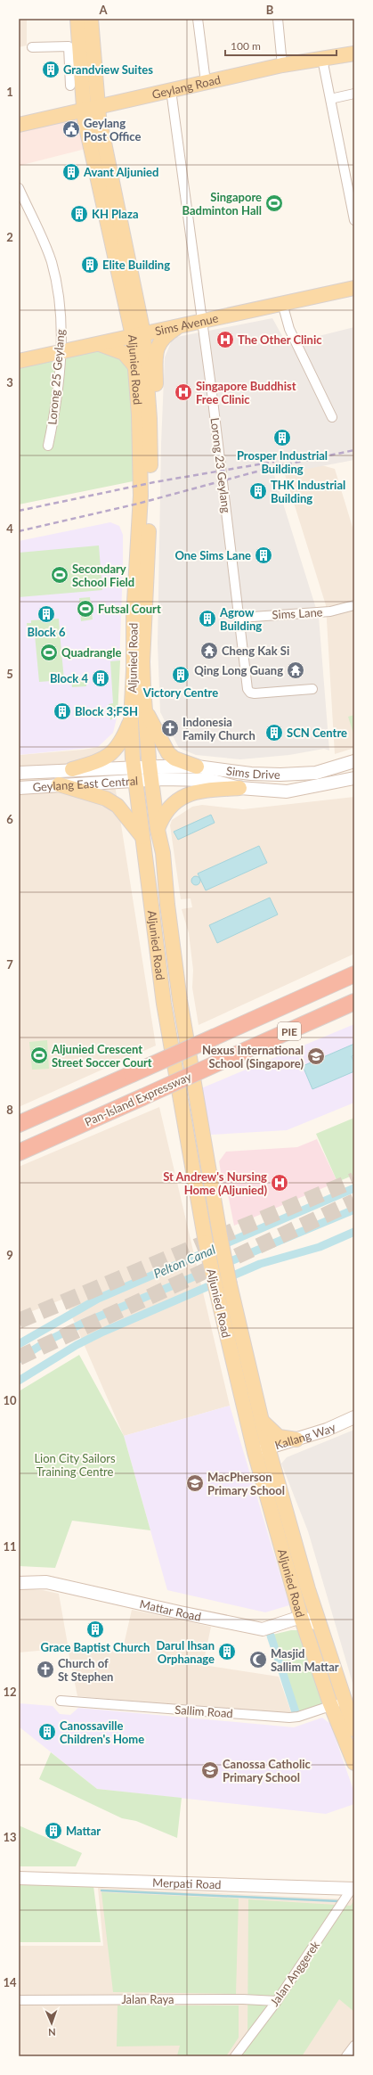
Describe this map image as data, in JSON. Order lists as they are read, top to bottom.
{
  "streets": {
    "highway": ["PIE", "Pan-Island Expressway"],
    "main road": ["Geylang Road", "Sims Avenue", "Aljunied Road"],
    "street": [
      "Lorong 25 Geylang",
      "Lorong 23 Geylang",
      "Sims Lane",
      "Sims Drive",
      "Geylang East Central",
      "Kallang Way",
      "Mattar Road",
      "Sallim Road",
      "Merpati Road",
      "Jalan Anggerek",
      "Jalan Raya"
    ]
  },
  "crossings": [
    ["Geylang Road", "Aljunied Road"],
    ["Geylang Road", "Lorong 23 Geylang"],
    ["Sims Avenue", "Aljunied Road"],
    ["Sims Avenue", "Lorong 25 Geylang"],
    ["Sims Avenue", "Lorong 23 Geylang"],
    ["Aljunied Road", "Sims Drive"],
    ["Aljunied Road", "Geylang East Central"],
    ["Aljunied Road", "Kallang Way"],
    ["Aljunied Road", "Mattar Road"],
    ["Aljunied Road", "Sallim Road"],
    ["Lorong 23 Geylang", "Sims Lane"],
    ["Sims Drive", "Geylang East Central"],
    ["Merpati Road", "Jalan Anggerek"],
    ["Jalan Anggerek", "Jalan Raya"]
  ],
  "water": ["Pelton Canal"],
  "parks": ["Lion City Sailors Training Centre"],
  "places": {
    "building": [
      "Grandview Suites",
      "Avant Aljunied",
      "KH Plaza",
      "Elite Building",
      "Prosper Industrial Building",
      "THK Industrial Building",
      "One Sims Lane",
      "Block 6",
      "Agrow Building",
      "Victory Centre",
      "Block 4",
      "Block 3;FSH",
      "SCN Centre",
      "Grace Baptist Church",
      "Darul Ihsan Orphanage",
      "Canossaville Children's Home",
      "Mattar"
    ],
    "public building": ["Geylang Post Office"],
    "sports": [
      "Singapore Badminton Hall",
      "Secondary School Field",
      "Futsal Court",
      "Quadrangle",
      "Aljunied Crescent Street Soccer Court"
    ],
    "hospital": ["The Other Clinic", "Singapore Buddhist Free Clinic", "St Andrew's Nursing Home (Aljunied)"],
    "temple": ["Cheng Kak Si", "Qing Long Guang"],
    "church": ["Indonesia Family Church", "Church of St Stephen"],
    "school or university": ["Nexus International School (Singapore)", "MacPherson Primary School", "Canossa Catholic Primary School"],
    "mosque": ["Masjid Sallim Mattar"]
  },
  "scale_bar": "100 m",
  "north": "bottom",
  "grid": {
    "columns": ["A", "B"],
    "rows": [
      "1",
      "2",
      "3",
      "4",
      "5",
      "6",
      "7",
      "8",
      "9",
      "10",
      "11",
      "12",
      "13",
      "14"
    ]
  }
}
